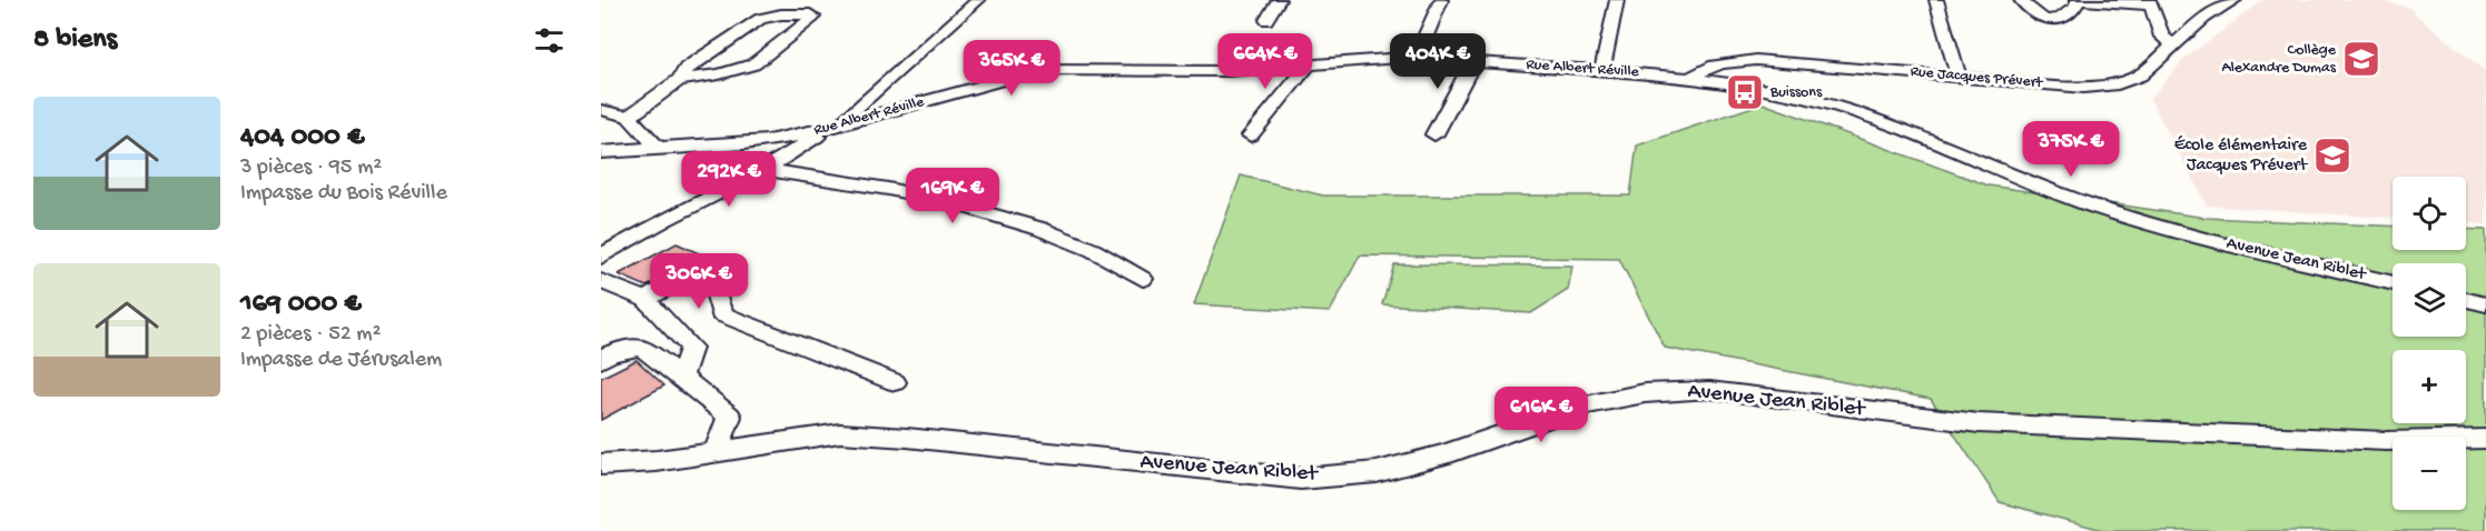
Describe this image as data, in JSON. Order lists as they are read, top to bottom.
{
  "streets": {
    "street": ["Rue Albert Réville", "Rue Jacques Prévert", "Avenue Jean Riblet"]
  },
  "crossings": [
    ["Rue Albert Réville", "Rue Jacques Prévert"],
    ["Rue Albert Réville", "Avenue Jean Riblet"],
    ["Rue Jacques Prévert", "Avenue Jean Riblet"]
  ],
  "places": {
    "school or university": ["Collège Alexandre Dumas", "École élémentaire Jacques Prévert"],
    "bus stop": ["Buissons"]
  },
  "page": {
    "heading": "8 biens",
    "price": [
      "664K €",
      "404K €",
      "365K €",
      "375K €",
      "292K €",
      "169K €",
      "306K €",
      "616K €"
    ],
    "list": [
      {
        "name": "404 000 €",
        "note": "3 pièces · 95 m² · Impasse du Bois Réville"
      },
      {
        "name": "169 000 €",
        "note": "2 pièces · 52 m² · Impasse de Jérusalem"
      }
    ],
    "map_buttons": ["+", "−"]
  }
}
